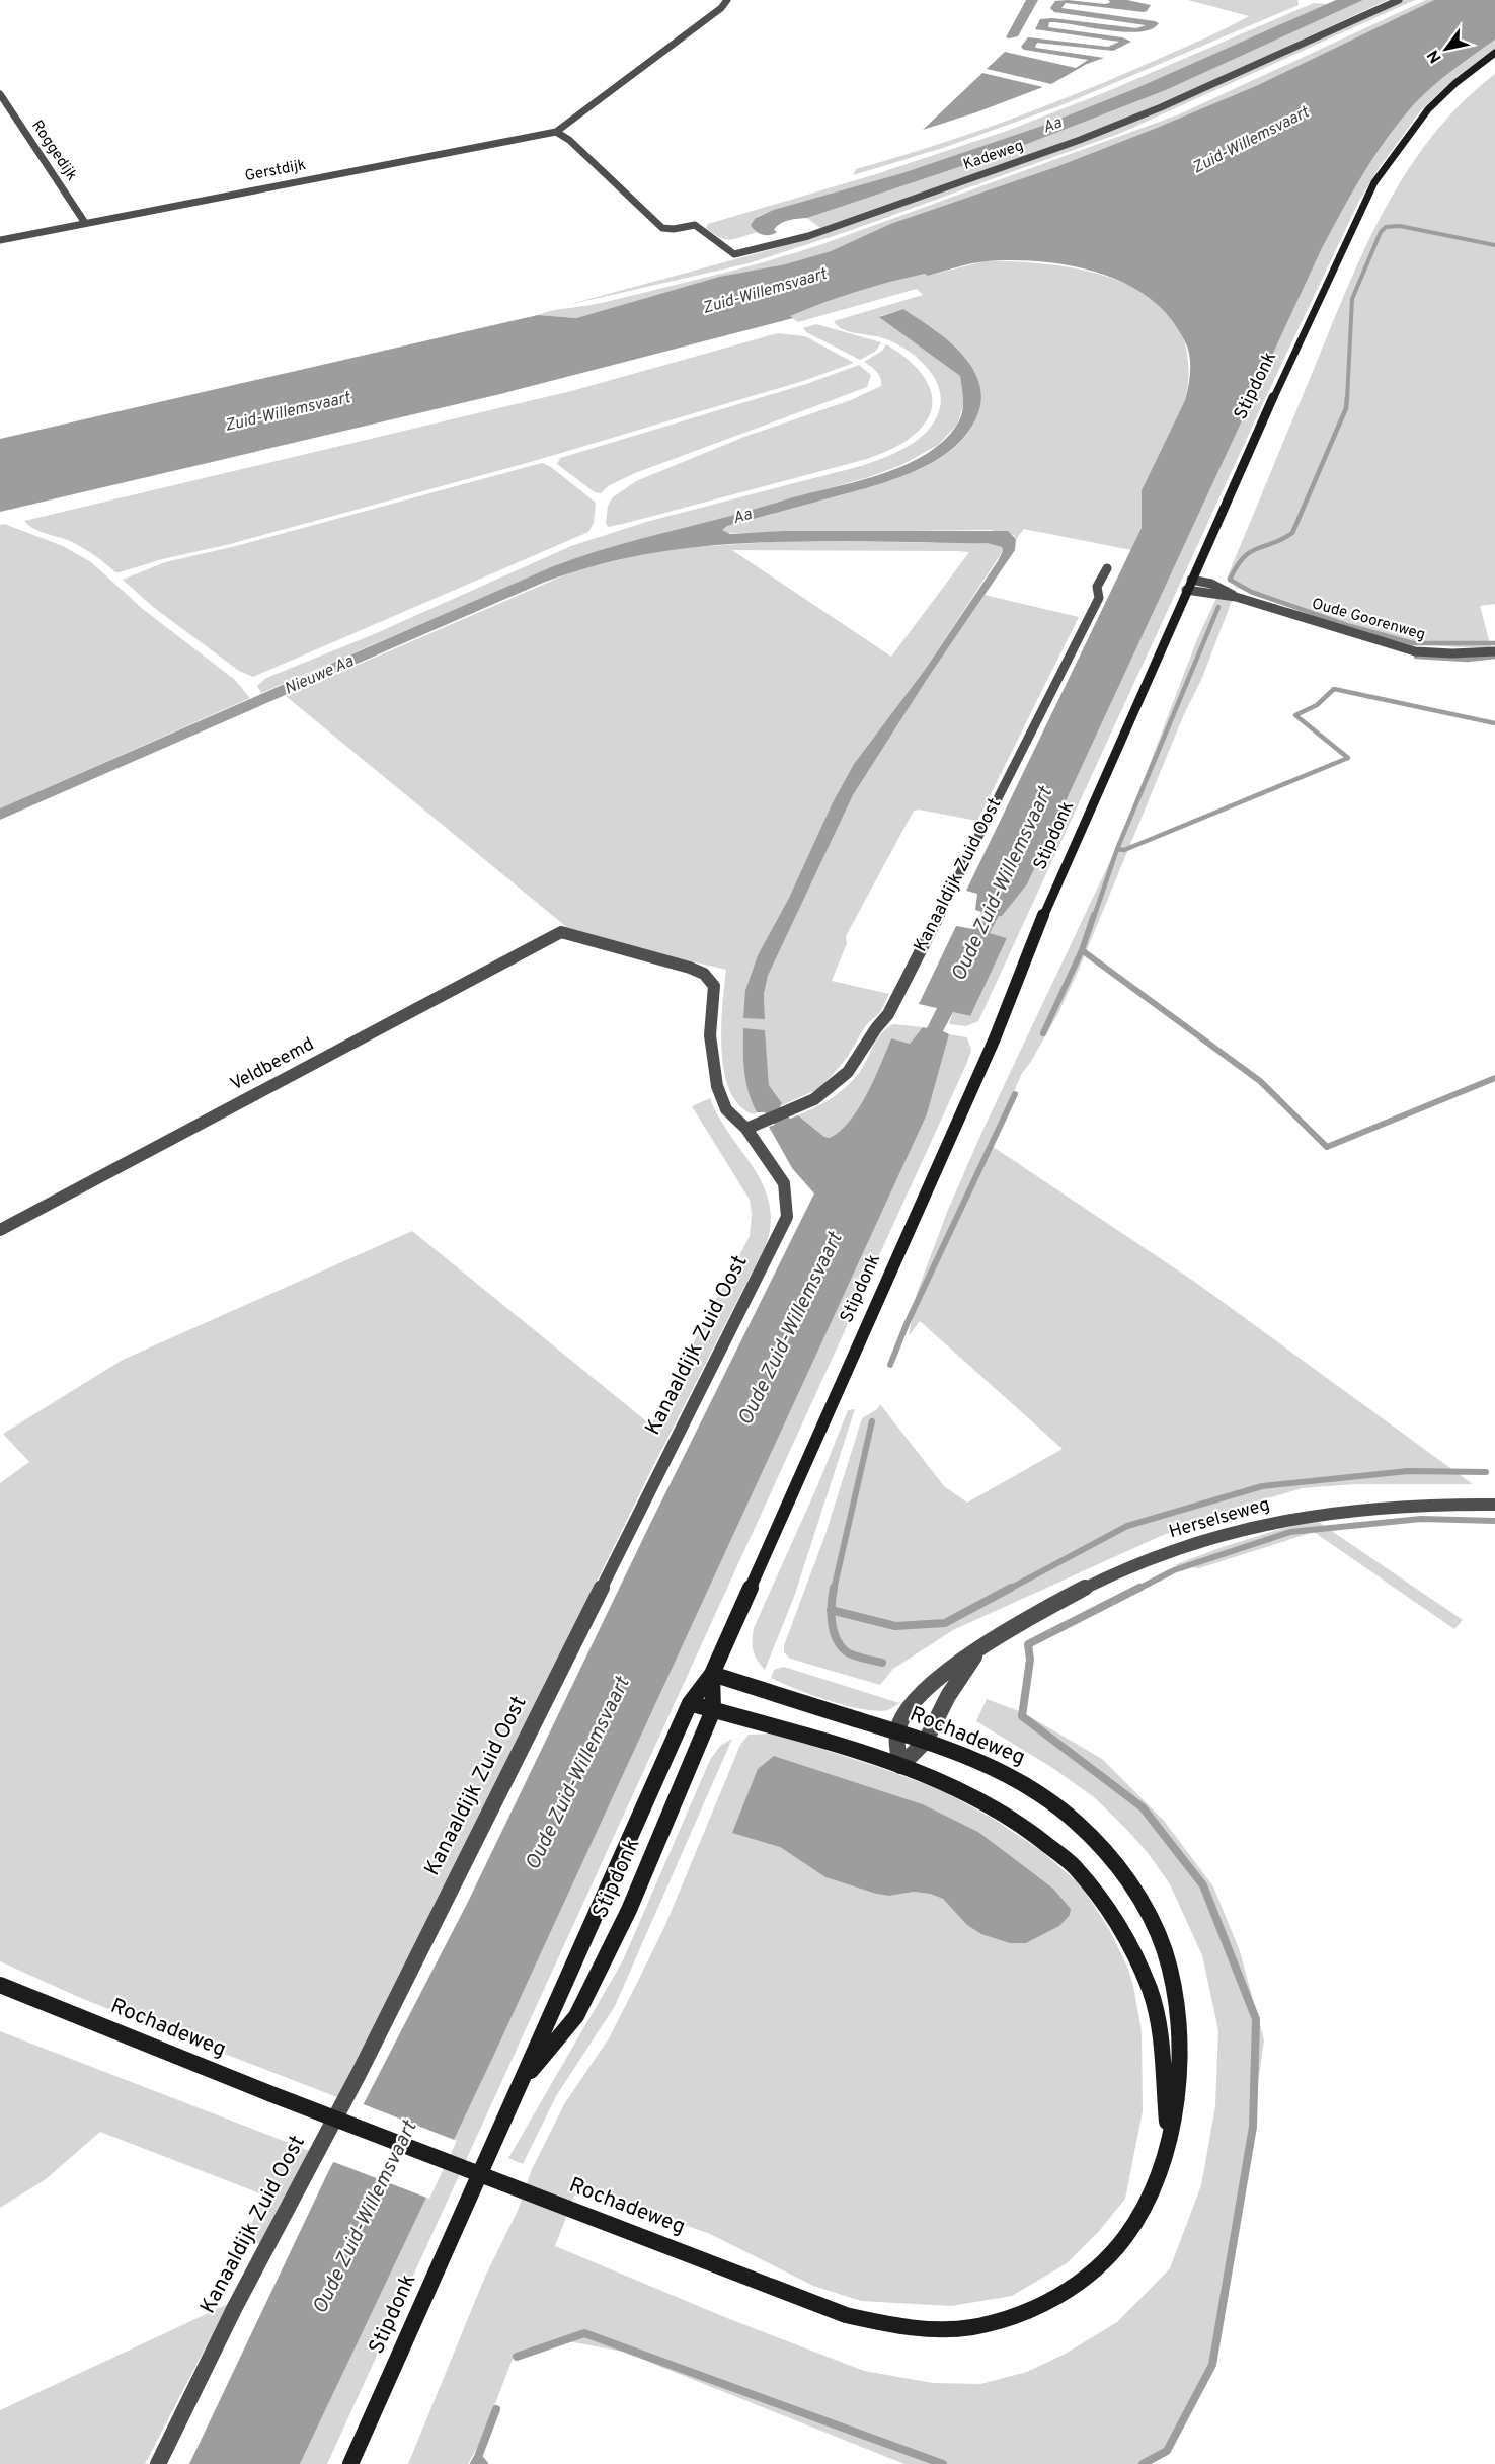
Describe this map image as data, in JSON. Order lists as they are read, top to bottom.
{
  "streets": {
    "main road": ["Stipdonk", "Rochadeweg"],
    "street": [
      "Roggedijk",
      "Kadeweg",
      "Gerstdijk",
      "Oude Goorenweg",
      "Kanaaldijk Zuid Oost",
      "Veldbeemd",
      "Herselseweg"
    ]
  },
  "crossings": [
    ["Roggedijk", "Gerstdijk"],
    ["Kadeweg", "Gerstdijk"],
    ["Stipdonk", "Oude Goorenweg"],
    ["Stipdonk", "Rochadeweg"],
    ["Kanaaldijk Zuid Oost", "Veldbeemd"],
    ["Herselseweg", "Rochadeweg"]
  ],
  "water": [
    "Aa",
    "Zuid-Willemsvaart",
    "Nieuwe Aa",
    "Oude Zuid-Willemsvaart"
  ],
  "north": "bottom left"
}
